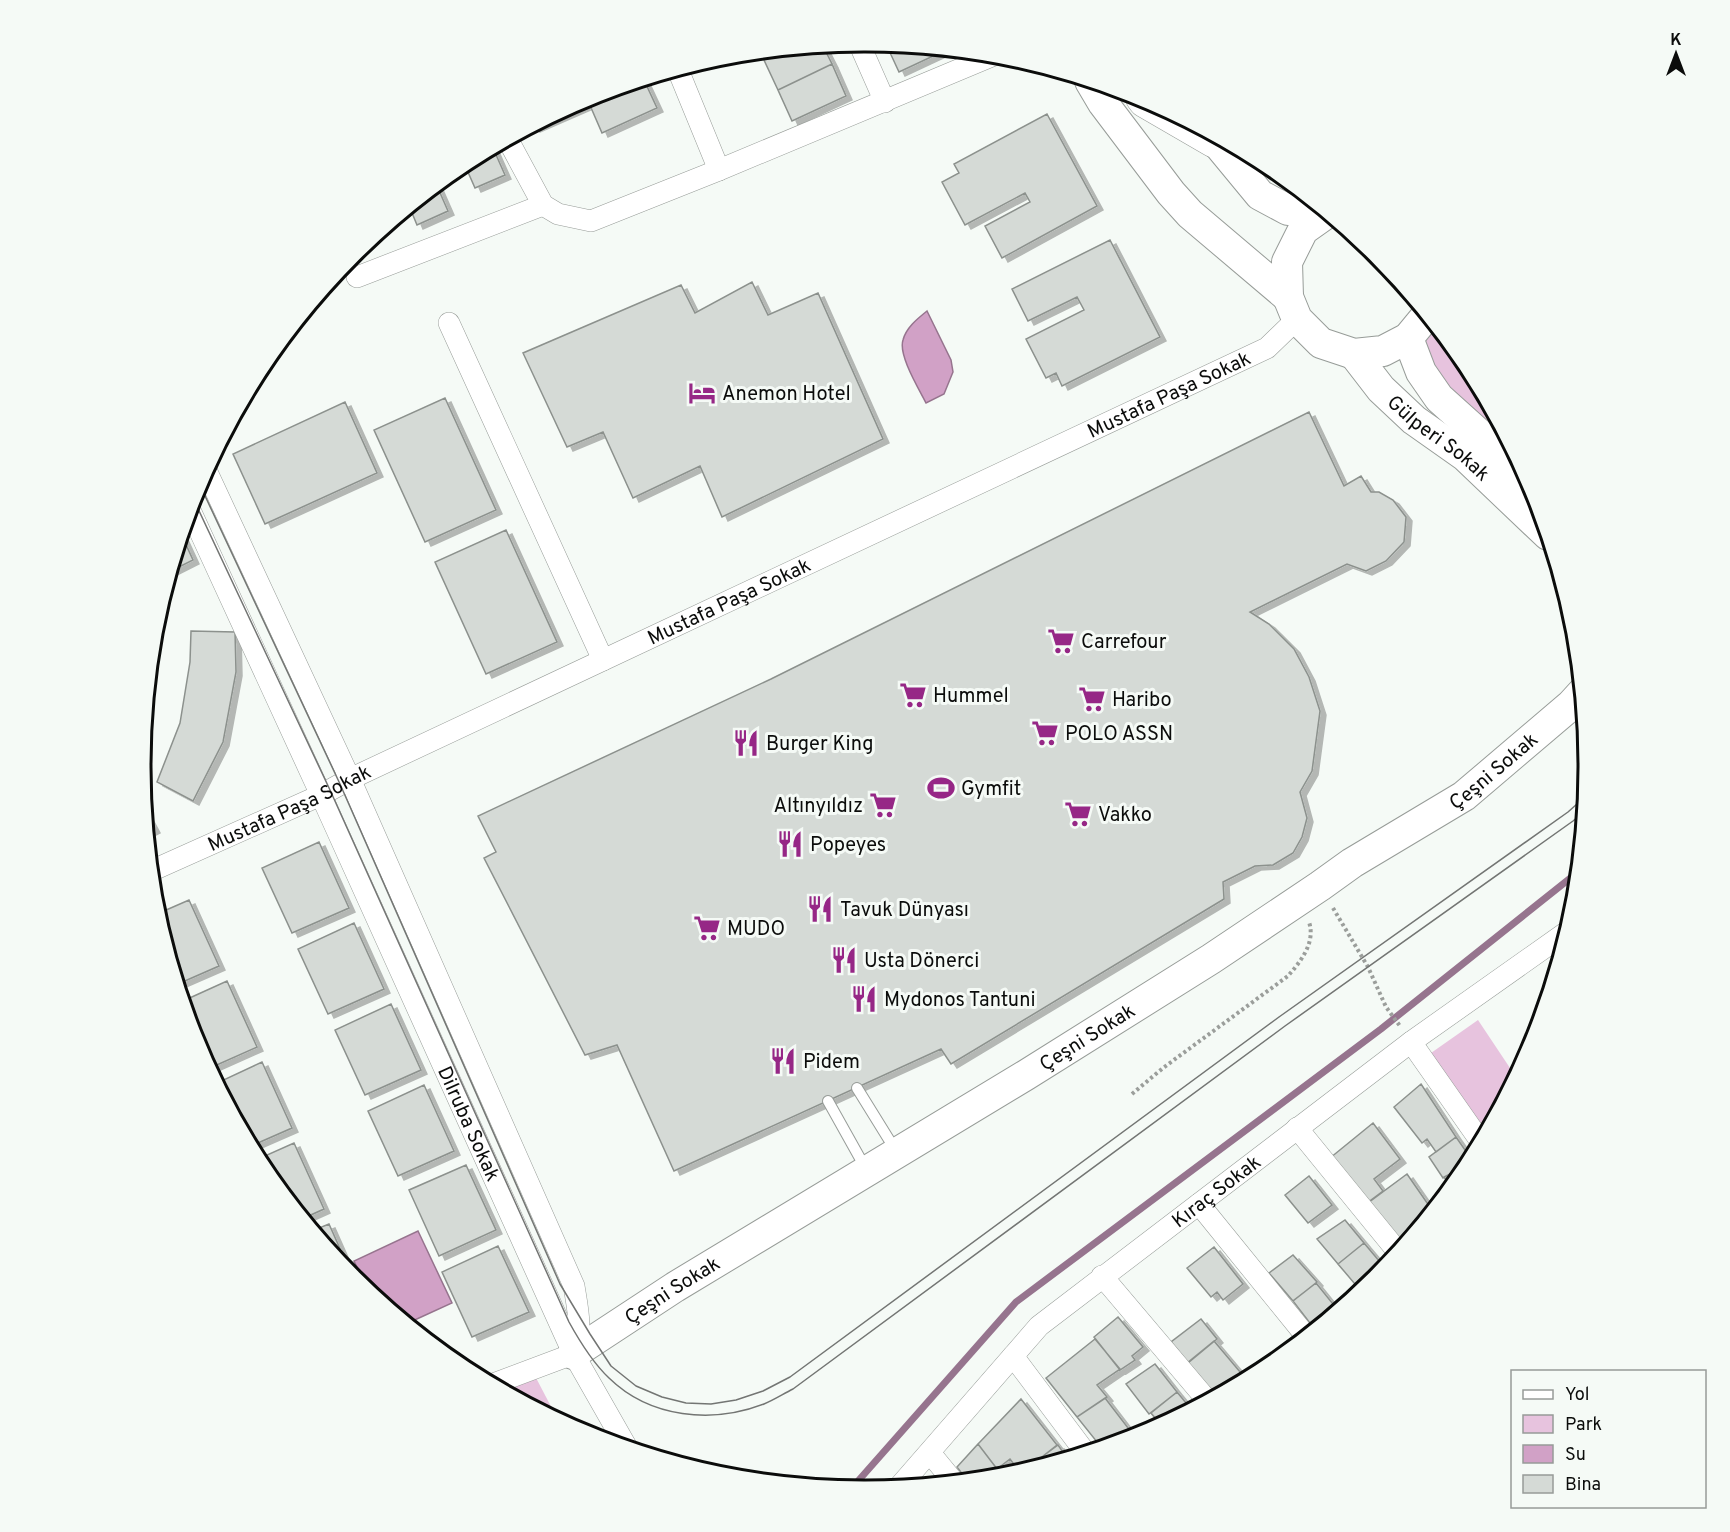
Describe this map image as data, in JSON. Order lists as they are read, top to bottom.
{
  "streets": {
    "street": [
      "Mustafa Paşa Sokak",
      "Gülperi Sokak",
      "Çeşni Sokak",
      "Dilruba Sokak",
      "Kıraç Sokak"
    ]
  },
  "crossings": [
    ["Mustafa Paşa Sokak", "Dilruba Sokak"],
    ["Çeşni Sokak", "Dilruba Sokak"]
  ],
  "places": {
    "hotel": ["Anemon Hotel"],
    "supermarket": [
      "Carrefour",
      "Hummel",
      "Haribo",
      "POLO ASSN",
      "Altınyıldız",
      "Vakko",
      "MUDO"
    ],
    "restaurant": [
      "Burger King",
      "Popeyes",
      "Tavuk Dünyası",
      "Usta Dönerci",
      "Mydonos Tantuni",
      "Pidem"
    ],
    "sports": ["Gymfit"]
  },
  "legend": [
    "Yol",
    "Park",
    "Su",
    "Bina"
  ],
  "north": "top"
}
